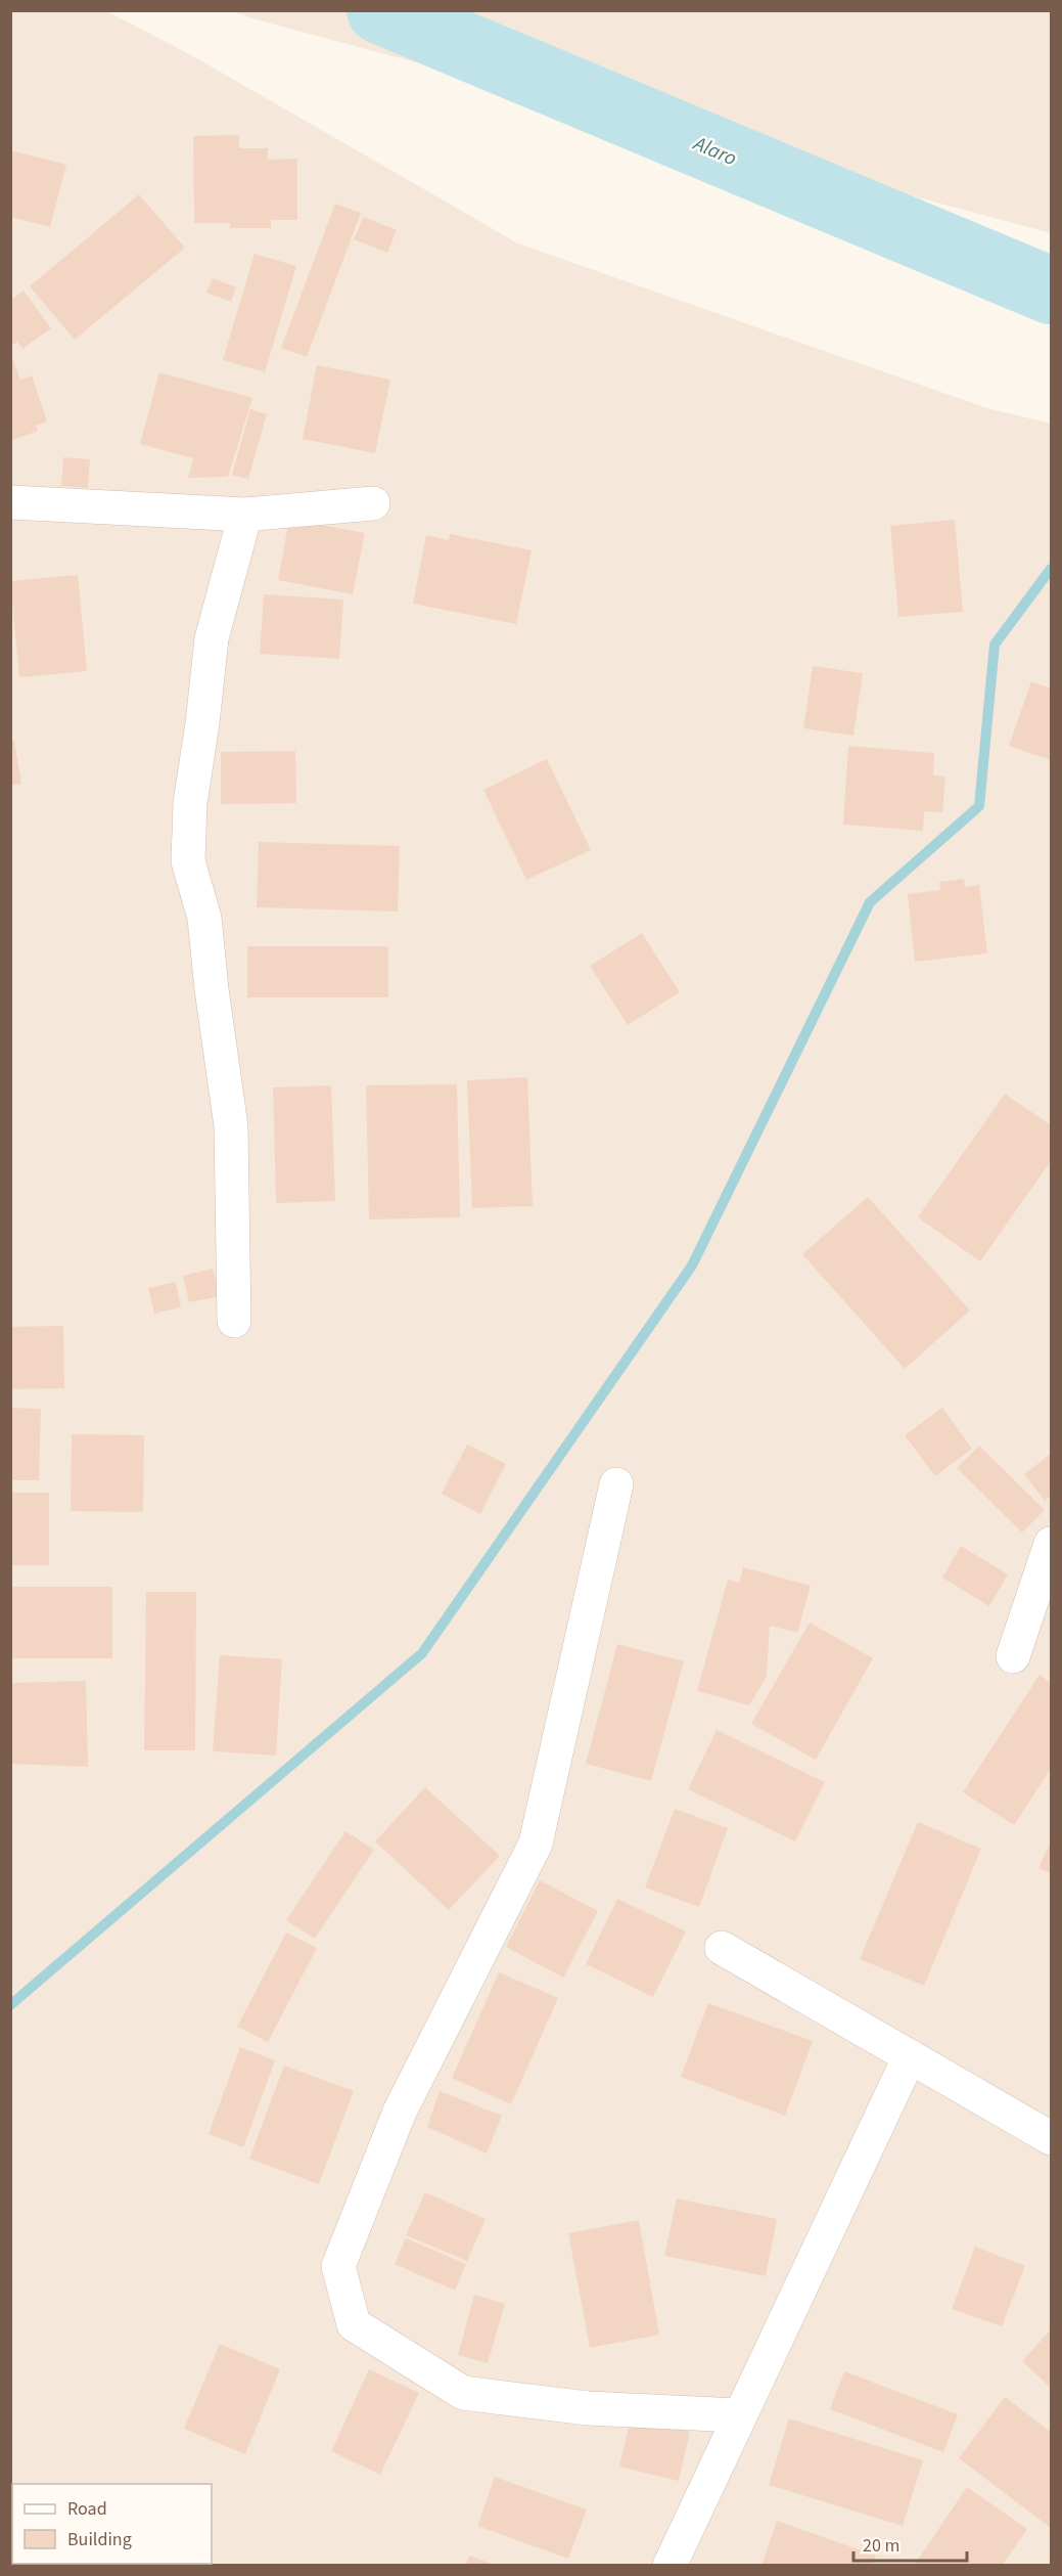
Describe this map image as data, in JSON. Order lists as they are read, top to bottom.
{
  "water": ["Alaro"],
  "legend": ["Road", "Building"],
  "scale_bar": "20 m"
}
